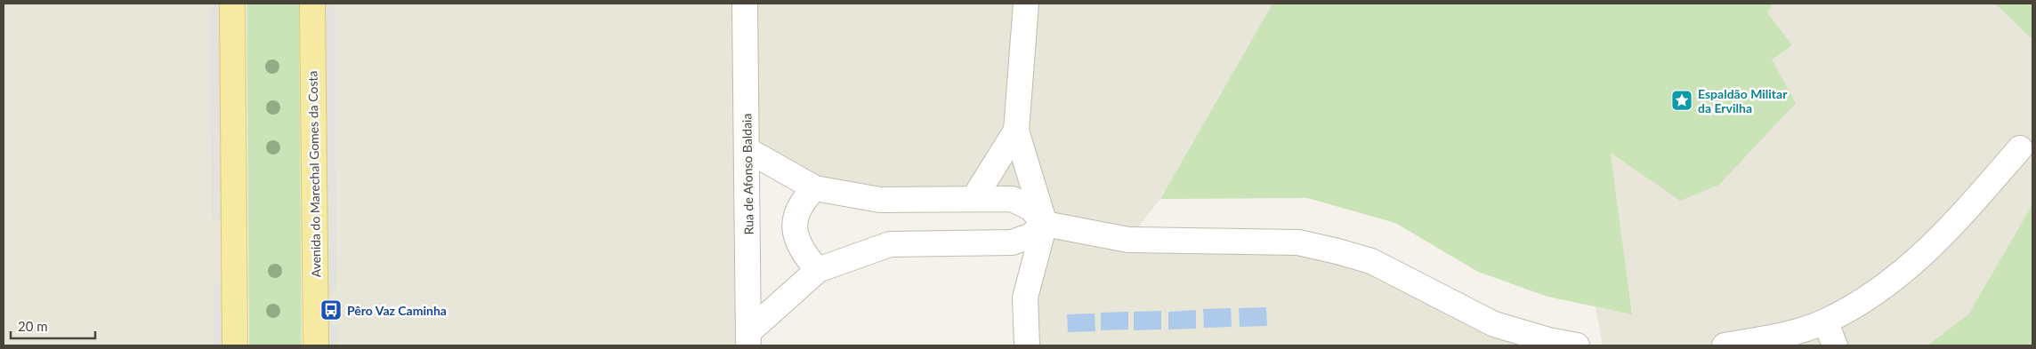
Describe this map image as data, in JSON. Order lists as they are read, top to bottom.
{
  "streets": {
    "main road": ["Avenida do Marechal Gomes da Costa"],
    "street": ["Rua de Afonso Baldaia"]
  },
  "places": {
    "place": ["Espaldão Militar da Ervilha"],
    "bus stop": ["Pêro Vaz Caminha"]
  },
  "scale_bar": "20 m"
}
